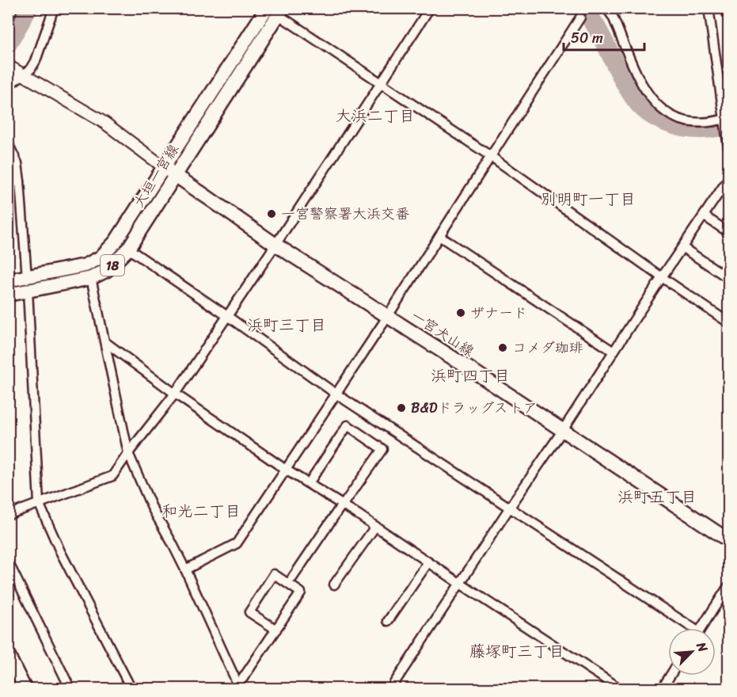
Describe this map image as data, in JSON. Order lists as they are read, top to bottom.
{
  "streets": {
    "main road": ["大垣一宮線", "18", "一宮犬山線"]
  },
  "crossings": [
    ["大垣一宮線", "一宮犬山線"]
  ],
  "districts": [
    "大浜二丁目",
    "別明町一丁目",
    "浜町三丁目",
    "浜町四丁目",
    "浜町五丁目",
    "和光二丁目",
    "藤塚町三丁目"
  ],
  "places": [
    "一宮警察署大浜交番",
    "ザナード",
    "コメダ珈琲",
    "B&Dドラッグストア"
  ],
  "scale_bar": "50 m",
  "north": "top right"
}
